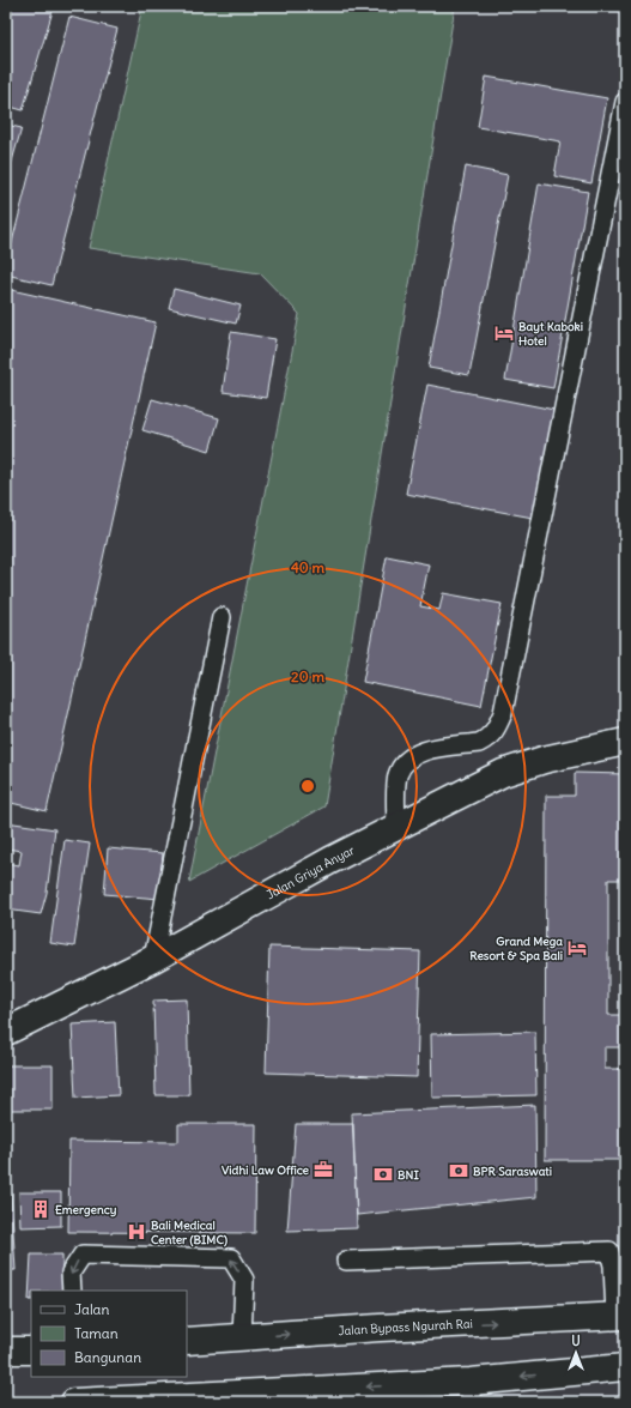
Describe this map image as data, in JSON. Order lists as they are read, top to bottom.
{
  "streets": {
    "main road": ["Jalan Griya Anyar", "Jalan Bypass Ngurah Rai"]
  },
  "places": {
    "hotel": ["Bayt Kaboki Hotel", "Grand Mega Resort & Spa Bali"],
    "office": ["Vidhi Law Office"],
    "bank": ["BPR Saraswati", "BNI"],
    "building": ["Emergency"],
    "hospital": ["Bali Medical Center (BIMC)"]
  },
  "legend": ["Jalan", "Taman", "Bangunan"],
  "north": "top",
  "rings": ["40 m", "20 m"]
}
